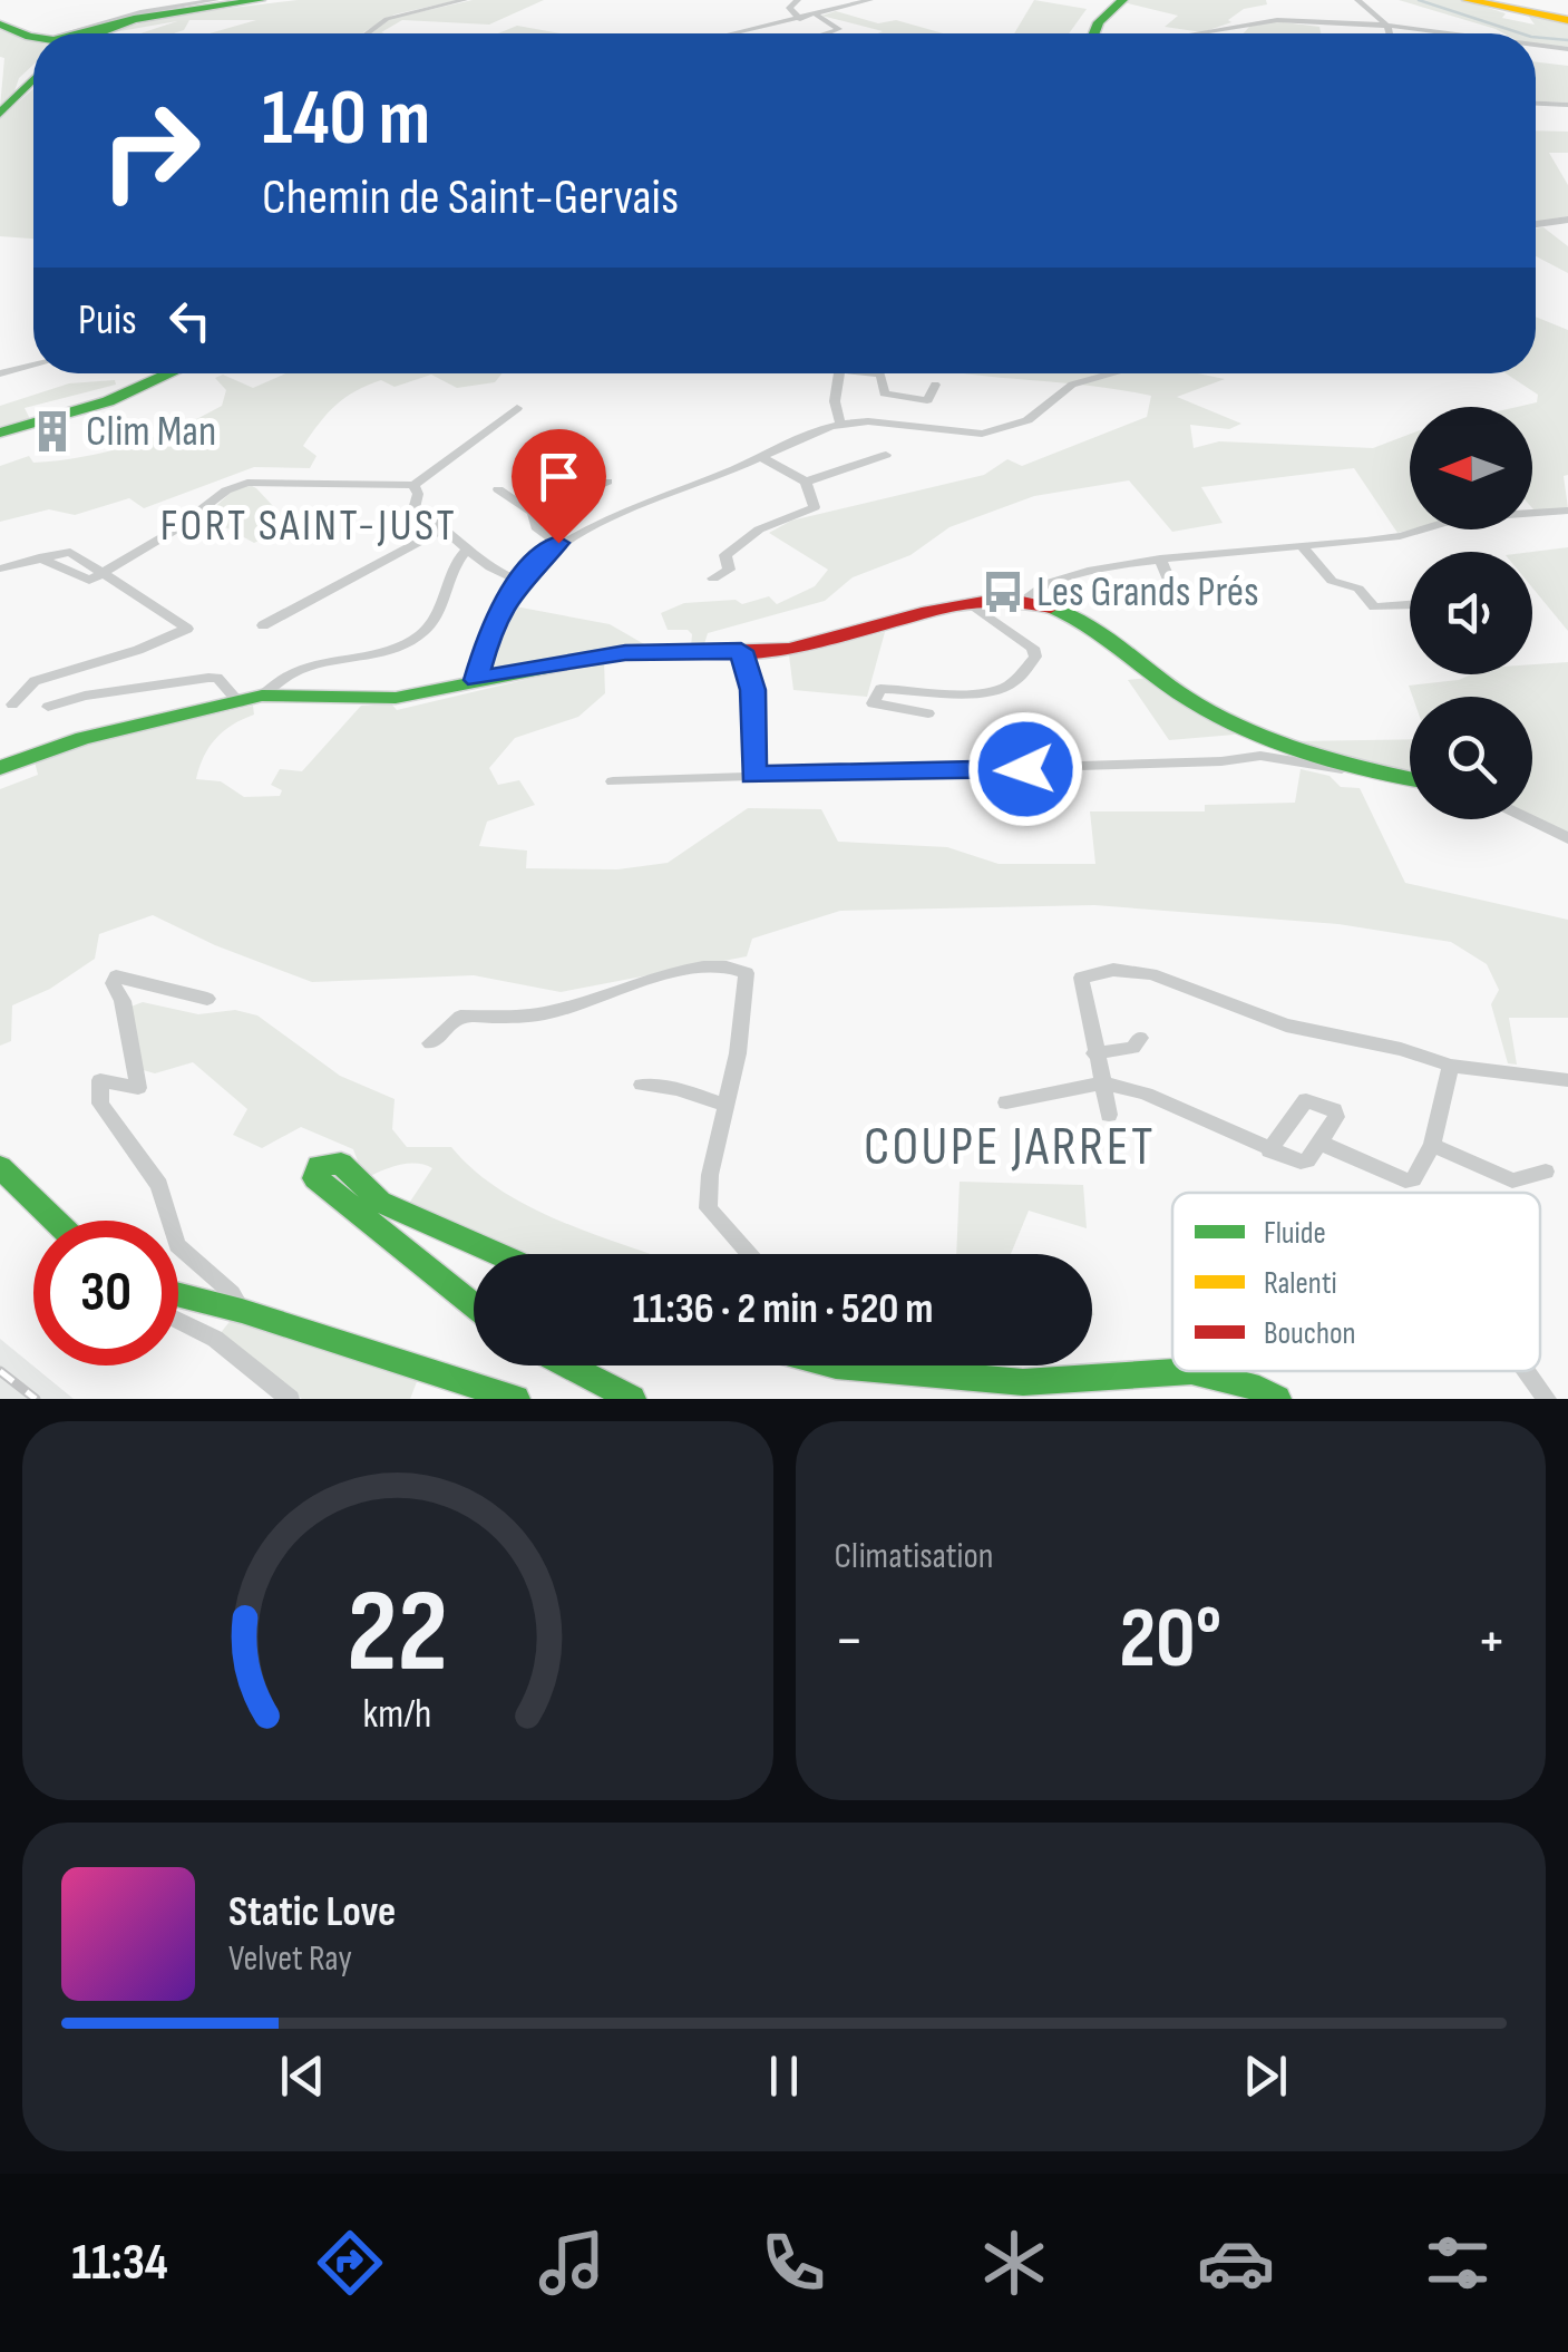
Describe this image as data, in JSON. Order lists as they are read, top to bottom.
{
  "districts": ["FORT SAINT-JUST", "COUPE JARRET"],
  "places": {
    "building": ["Clim Man"],
    "bus stop": ["Les Grands Prés"]
  },
  "legend": ["Fluide", "Ralenti", "Bouchon"],
  "north": "left",
  "page": {
    "turn": ["140 m", "Chemin de Saint-Gervais"],
    "then": "Puis",
    "limit": "30",
    "trip": "11:36 · 2 min · 520 m",
    "tile": "Climatisation",
    "heat": ["−", "20°", "+"],
    "song": ["Static Love", "Velvet Ray"],
    "tabs": "11:34",
    "gauge": ["22", "km/h"]
  }
}
